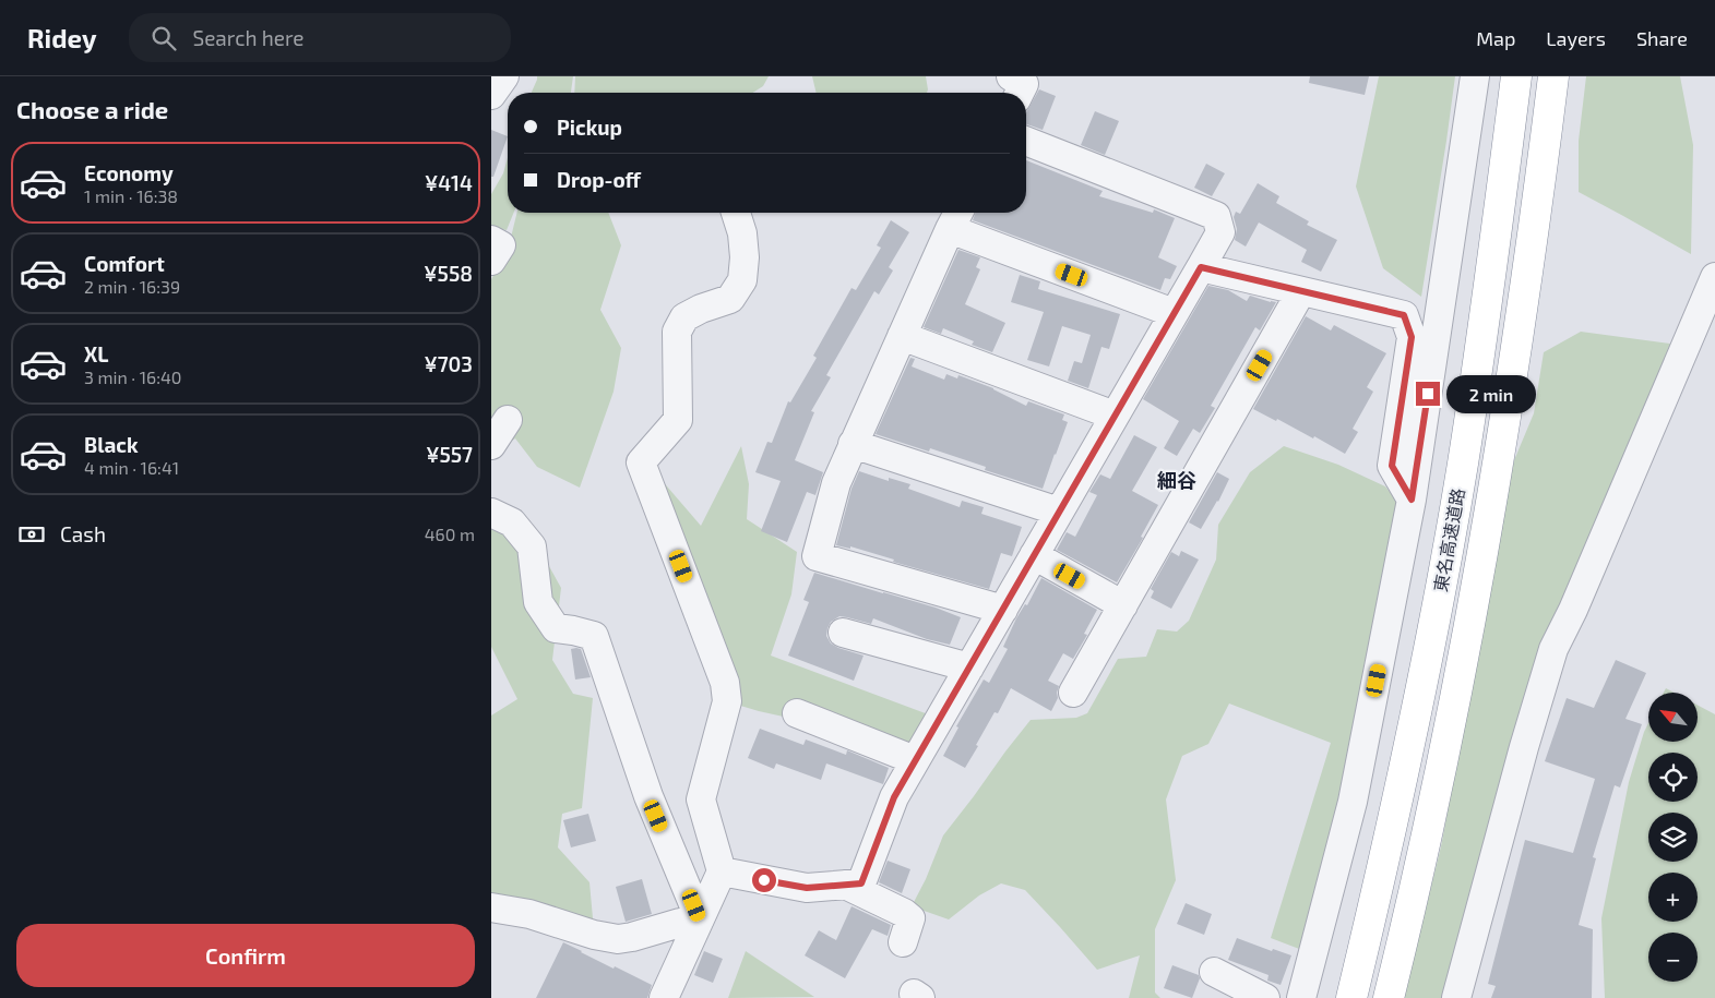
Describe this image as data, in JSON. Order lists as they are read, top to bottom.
{
  "streets": {
    "highway": ["東名高速道路"]
  },
  "districts": ["細谷"],
  "north": "top left",
  "page": {
    "header": "Ridey",
    "search": "Search here",
    "nav": ["Map", "Layers", "Share"],
    "heading": "Choose a ride",
    "banner": ["Pickup", "Drop-off"],
    "list": [
      {
        "name": "Economy",
        "note": "1 min · 16:38",
        "value": "¥414"
      },
      {
        "name": "Comfort",
        "note": "2 min · 16:39",
        "value": "¥558"
      },
      {
        "name": "XL",
        "note": "3 min · 16:40",
        "value": "¥703"
      },
      {
        "name": "Black",
        "note": "4 min · 16:41",
        "value": "¥557"
      }
    ],
    "bubble": "2 min",
    "pay": ["Cash", "460 m"],
    "map_buttons": ["+", "−"],
    "buttons": "Confirm"
  }
}
